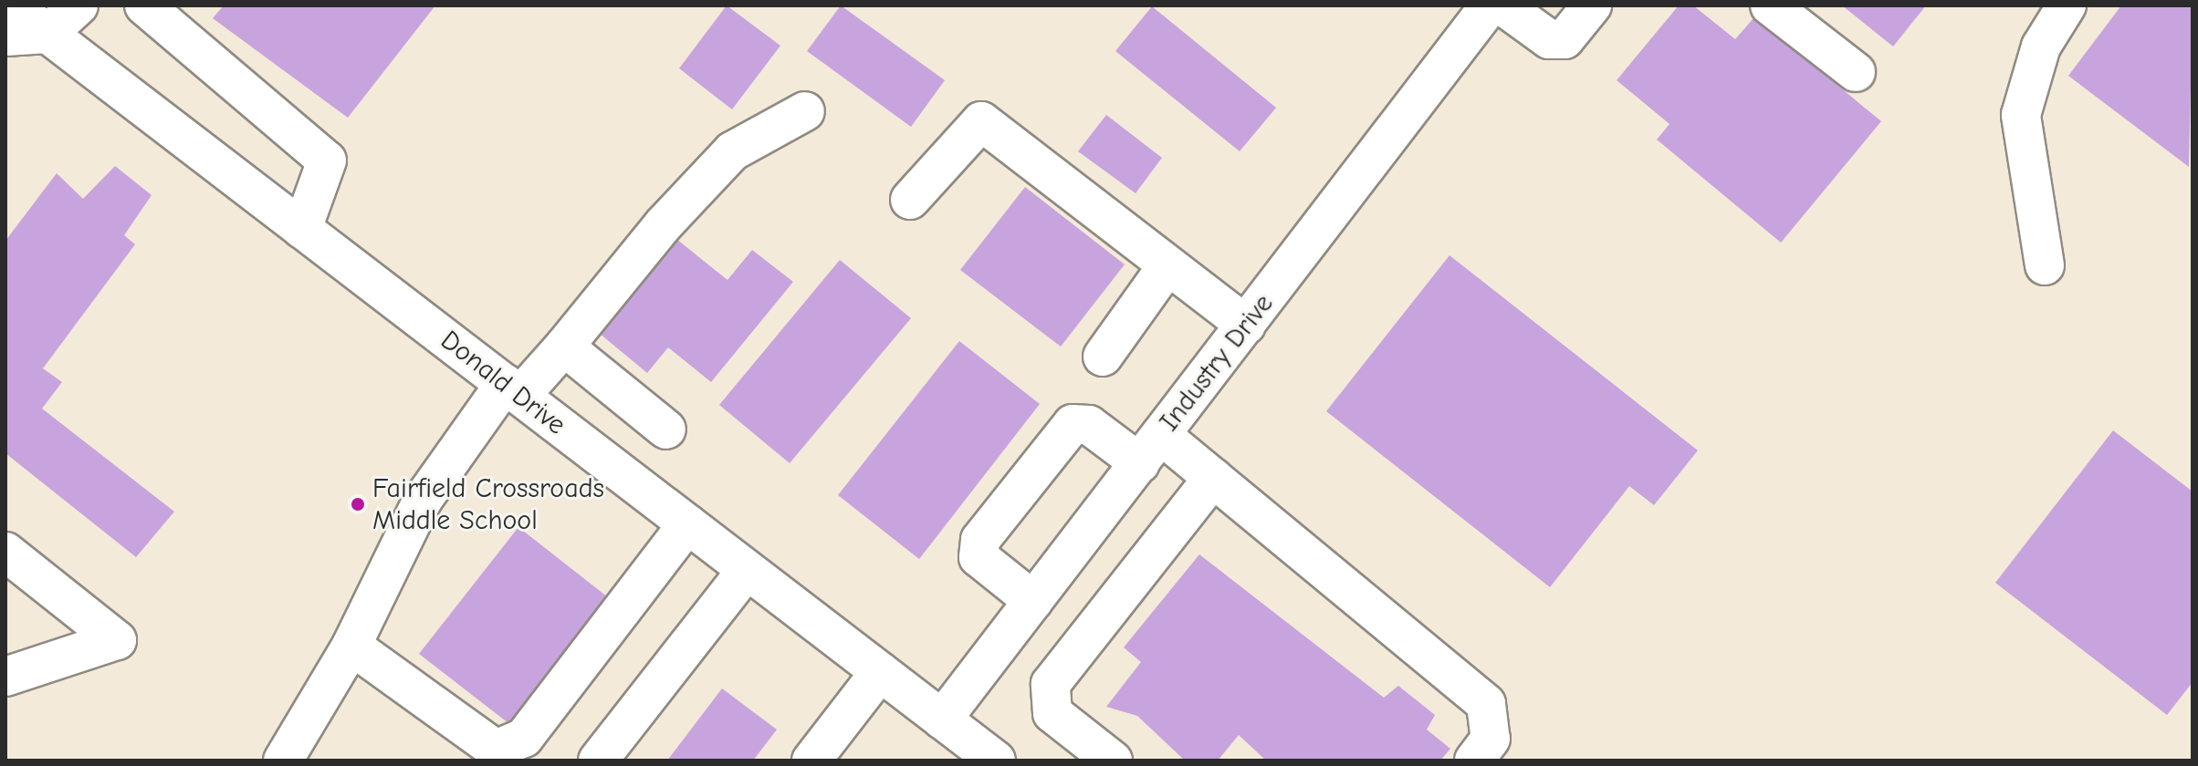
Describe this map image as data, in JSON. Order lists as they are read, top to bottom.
{
  "streets": {
    "street": ["Industry Drive", "Donald Drive"]
  },
  "crossings": [
    ["Industry Drive", "Donald Drive"]
  ],
  "places": ["Fairfield Crossroads Middle School"]
}
